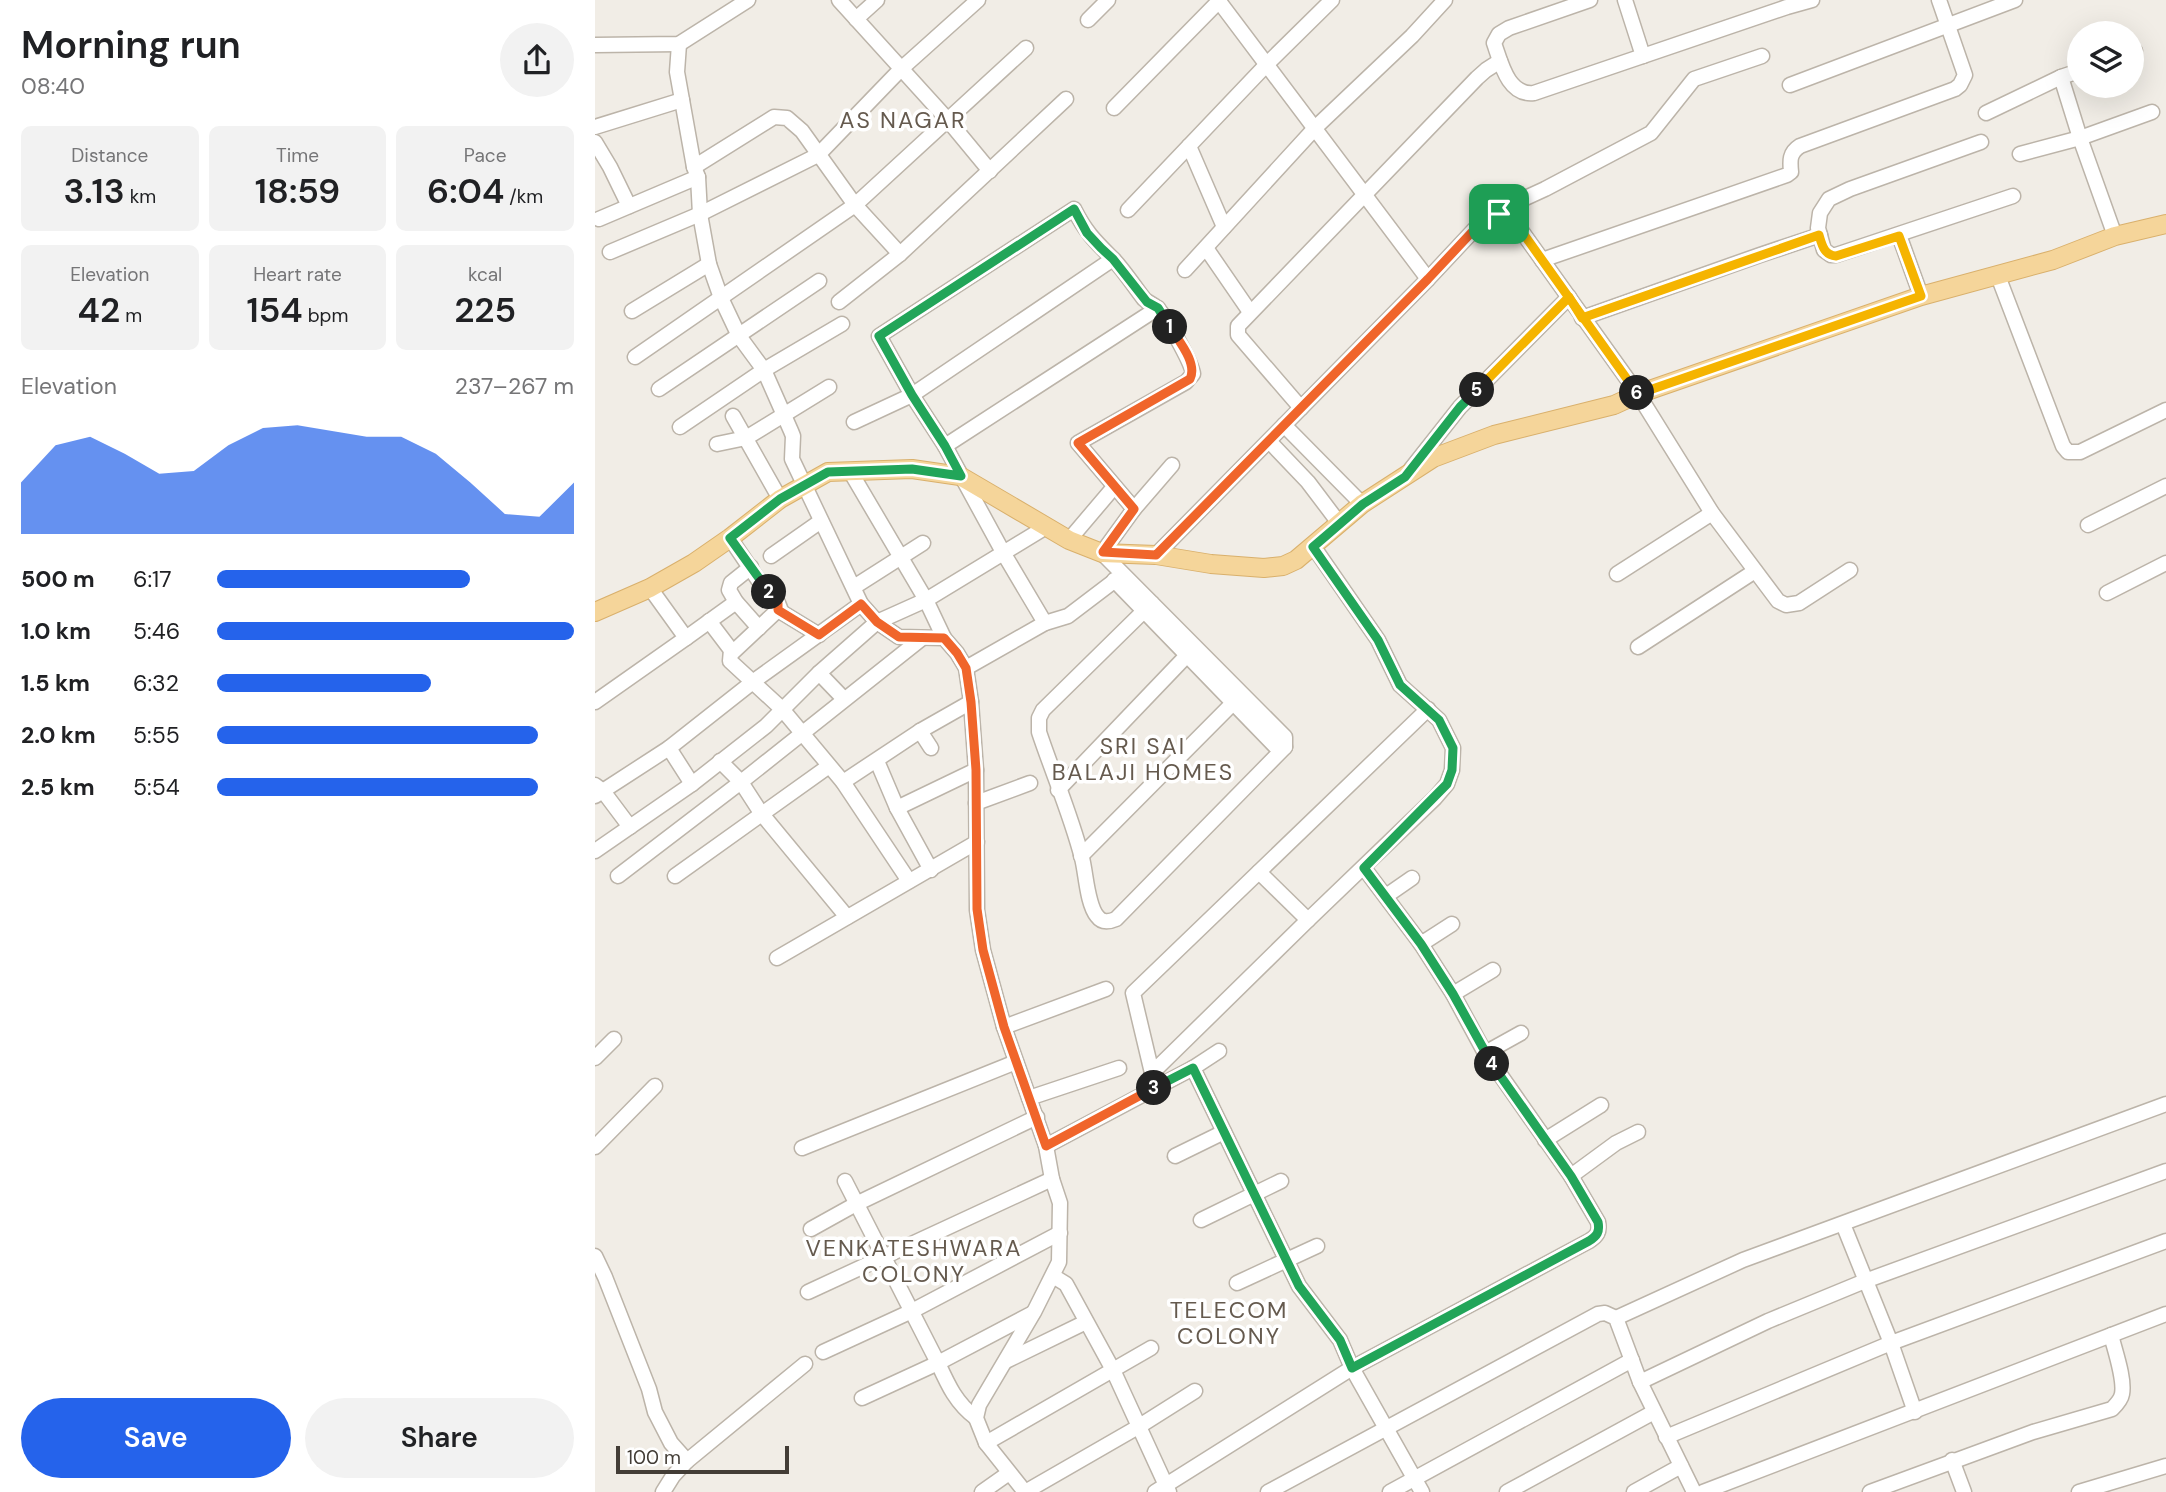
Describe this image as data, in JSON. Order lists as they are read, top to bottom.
{
  "districts": [
    "AS NAGAR",
    "SRI SAI BALAJI HOMES",
    "VENKATESHWARA COLONY",
    "TELECOM COLONY"
  ],
  "scale_bar": "100 m",
  "page": {
    "heading": ["Morning run", "08:40"],
    "stats": [
      ["Distance", "3.13 km"],
      ["Time", "18:59"],
      ["Pace", "6:04 /km"],
      ["Elevation", "42 m"],
      ["Heart rate", "154 bpm"],
      ["kcal", "225"]
    ],
    "pins": [
      "1",
      "5",
      "6",
      "2",
      "4",
      "3"
    ],
    "chart": ["Elevation", "237–267 m"],
    "list": [
      {
        "name": "500 m",
        "note": "6:17"
      },
      {
        "name": "1.0 km",
        "note": "5:46"
      },
      {
        "name": "1.5 km",
        "note": "6:32"
      },
      {
        "name": "2.0 km",
        "note": "5:55"
      },
      {
        "name": "2.5 km",
        "note": "5:54"
      }
    ],
    "buttons": ["Save", "Share"],
    "scale": "100 m"
  }
}
